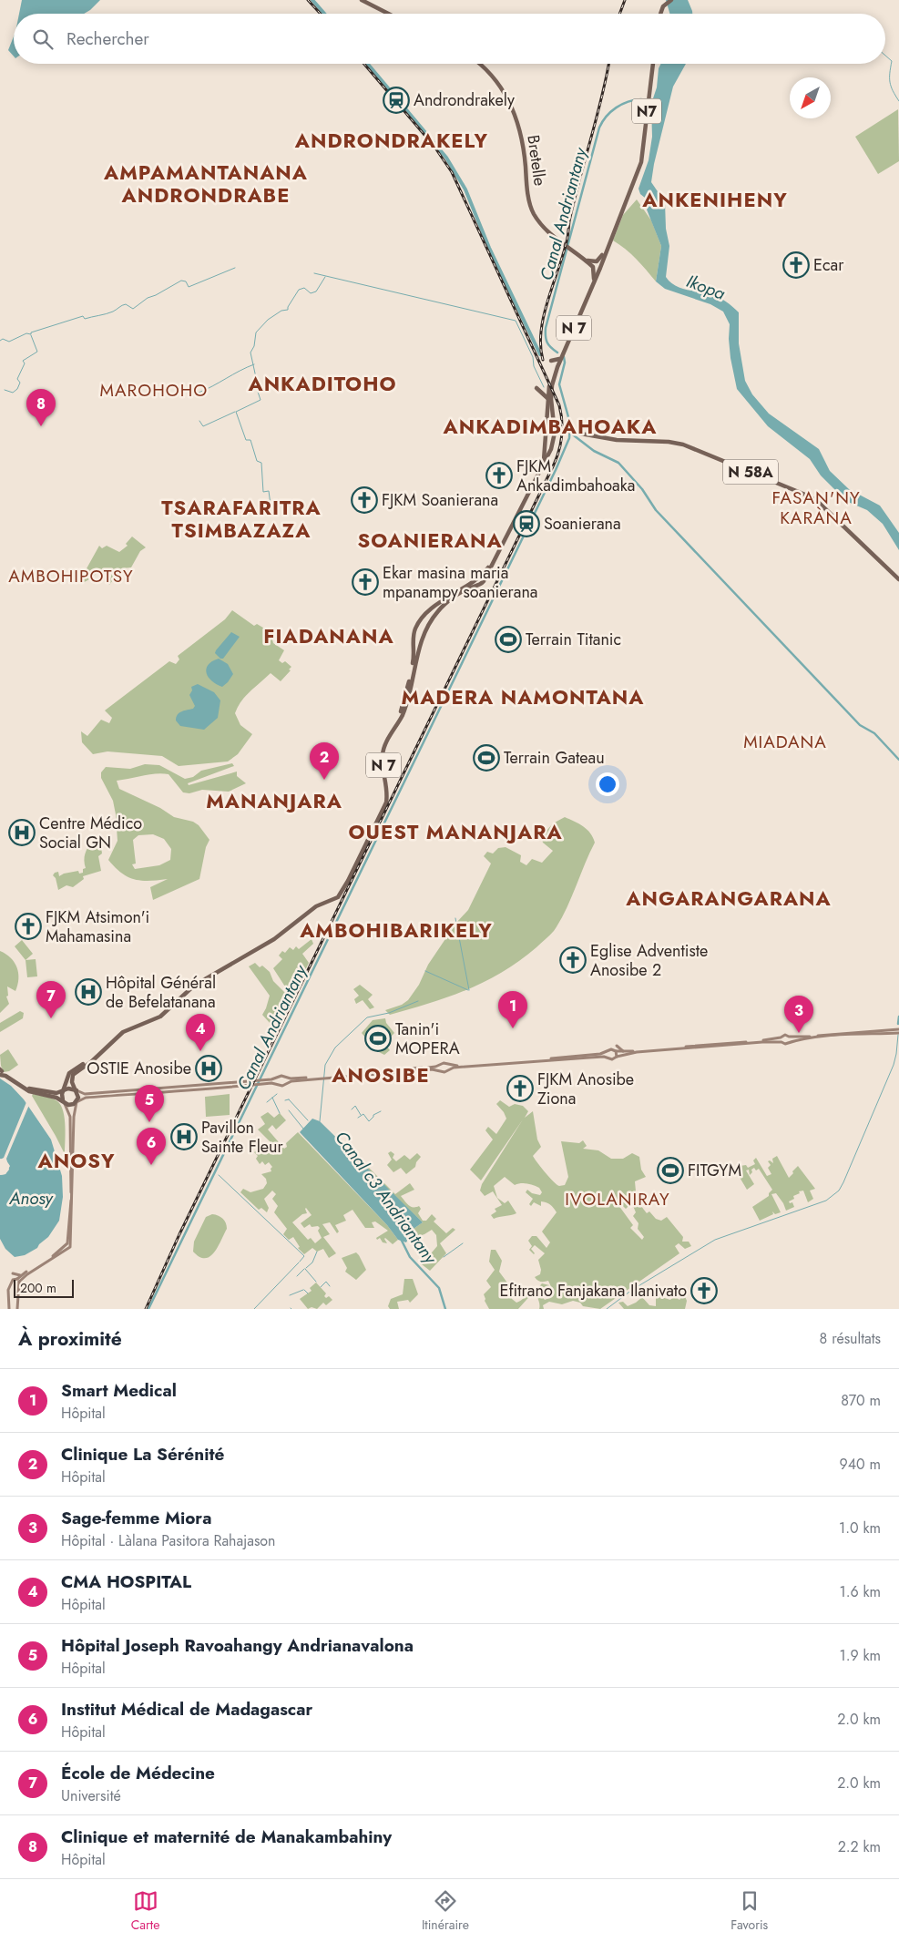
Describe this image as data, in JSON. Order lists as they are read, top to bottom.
{
  "streets": {
    "main road": [
      "N7",
      "Bretelle",
      "N 7",
      "N 58A"
    ]
  },
  "crossings": [
    ["N7", "N 7"],
    ["Bretelle", "N 7"]
  ],
  "districts": [
    "ANDRONDRAKELY",
    "AMPAMANTANANA ANDRONDRABE",
    "ANKENIHENY",
    "ANKADITOHO",
    "MAROHOHO",
    "ANKADIMBAHOAKA",
    "FASAN'NY KARÀNA",
    "TSARAFARITRA TSIMBAZAZA",
    "SOANIERANA",
    "AMBOHIPOTSY",
    "FIADANANA",
    "MADERA NAMONTANA",
    "MIADANA",
    "MANANJARA",
    "OUEST MANANJARA",
    "ANGARANGARANA",
    "AMBOHIBARIKELY",
    "ANOSIBE",
    "ANOSY",
    "IVOLANIRAY"
  ],
  "water": [
    "Canal Andriantany",
    "Ikopa",
    "Canal c3 Andriantany",
    "Anosy"
  ],
  "places": {
    "station": ["Androndrakely", "Soanierana"],
    "church": [
      "Ecar",
      "FJKM Ankadimbahoaka",
      "FJKM Soanierana",
      "Ekar masina maria mpanampy soanierana",
      "FJKM Atsimon'i Mahamasina",
      "Eglise Adventiste Anosibe 2",
      "FJKM Anosibe Ziona",
      "Efitrano Fanjakana Ilanivato"
    ],
    "sports": [
      "Terrain Titanic",
      "Terrain Gateau",
      "Tanin'i MOPERA",
      "FITGYM"
    ],
    "hospital": [
      "Centre Médico Social GN",
      "Hôpital Général de Befelatanana",
      "OSTIE Anosibe",
      "Pavillon Sainte Fleur"
    ]
  },
  "scale_bar": "200 m",
  "north": "bottom left",
  "page": {
    "search": "Rechercher",
    "pins": [
      "8",
      "2",
      "7",
      "1",
      "3",
      "4",
      "5",
      "6"
    ],
    "scale": "200 m",
    "heading": ["À proximité", "8 résultats"],
    "list": [
      {
        "mark": "1",
        "name": "Smart Medical",
        "note": "Hôpital",
        "value": "870 m"
      },
      {
        "mark": "2",
        "name": "Clinique La Sérénité",
        "note": "Hôpital",
        "value": "940 m"
      },
      {
        "mark": "3",
        "name": "Sage-femme Miora",
        "note": "Hôpital · Làlana Pasitora Rahajason",
        "value": "1.0 km"
      },
      {
        "mark": "4",
        "name": "CMA HOSPITAL",
        "note": "Hôpital",
        "value": "1.6 km"
      },
      {
        "mark": "5",
        "name": "Hôpital Joseph Ravoahangy Andrianavalona",
        "note": "Hôpital",
        "value": "1.9 km"
      },
      {
        "mark": "6",
        "name": "Institut Médical de Madagascar",
        "note": "Hôpital",
        "value": "2.0 km"
      },
      {
        "mark": "7",
        "name": "École de Médecine",
        "note": "Université",
        "value": "2.0 km"
      },
      {
        "mark": "8",
        "name": "Clinique et maternité de Manakambahiny",
        "note": "Hôpital",
        "value": "2.2 km"
      }
    ],
    "nav": ["Carte", "Itinéraire", "Favoris"]
  }
}
